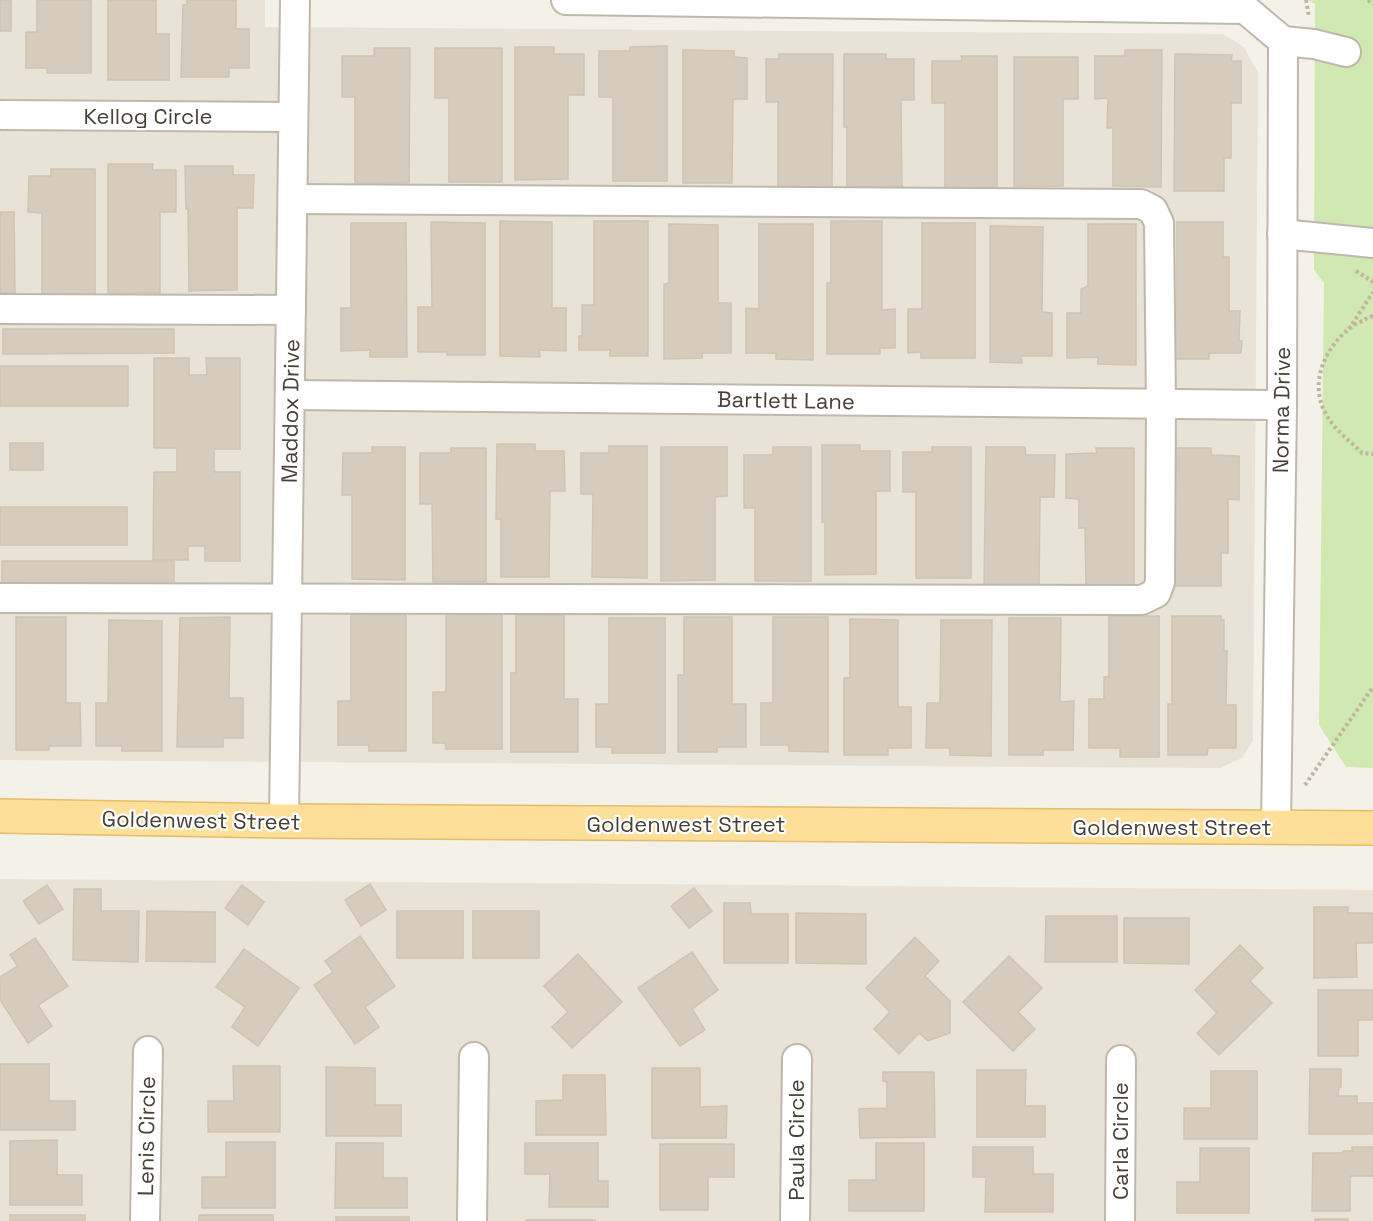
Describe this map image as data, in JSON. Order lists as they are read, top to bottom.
{
  "streets": {
    "main road": ["Goldenwest Street"],
    "street": [
      "Kellog Circle",
      "Bartlett Lane",
      "Norma Drive",
      "Maddox Drive",
      "Lenis Circle",
      "Paula Circle",
      "Carla Circle"
    ]
  },
  "crossings": [
    ["Kellog Circle", "Maddox Drive"],
    ["Bartlett Lane", "Norma Drive"],
    ["Bartlett Lane", "Maddox Drive"],
    ["Norma Drive", "Goldenwest Street"],
    ["Maddox Drive", "Goldenwest Street"]
  ]
}
